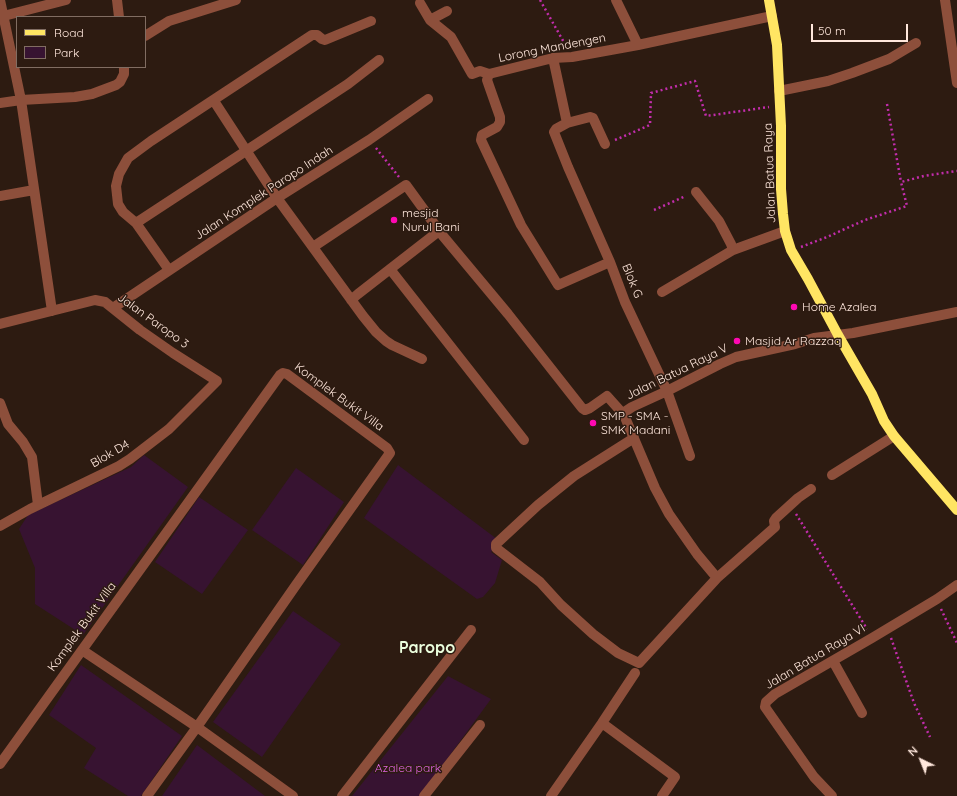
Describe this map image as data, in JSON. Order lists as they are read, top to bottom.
{
  "streets": {
    "main road": ["Jalan Batua Raya"],
    "street": [
      "Lorong Mandengen",
      "Jalan Komplek Paropo Indah",
      "Blok G",
      "Jalan Paropo 3",
      "Jalan Batua Raya V",
      "Komplek Bukit Villa",
      "Blok D4",
      "Jalan Batua Raya VI"
    ]
  },
  "crossings": [
    ["Lorong Mandengen", "Jalan Batua Raya"],
    ["Lorong Mandengen", "Blok G"],
    ["Jalan Batua Raya", "Jalan Batua Raya V"],
    ["Jalan Komplek Paropo Indah", "Jalan Paropo 3"],
    ["Blok G", "Jalan Batua Raya V"],
    ["Jalan Paropo 3", "Blok D4"]
  ],
  "districts": ["Paropo"],
  "parks": ["Azalea park"],
  "places": [
    "mesjid Nurul Bani",
    "Home Azalea",
    "Masjid Ar Razzaq",
    "SMP - SMA - SMK Madani"
  ],
  "legend": ["Road", "Park"],
  "scale_bar": "50 m",
  "north": "top left"
}
